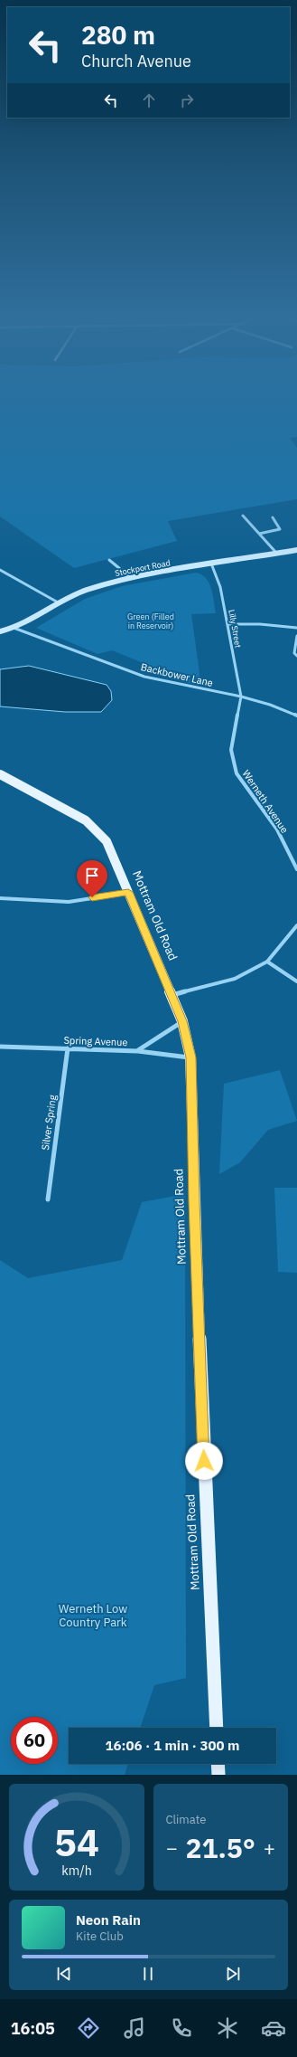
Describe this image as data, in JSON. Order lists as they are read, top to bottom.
{
  "streets": {
    "main road": ["Stockport Road", "Mottram Old Road"],
    "street": [
      "Lilly Street",
      "Backbower Lane",
      "Werneth Avenue",
      "Spring Avenue",
      "Silver Spring"
    ]
  },
  "crossings": [
    ["Stockport Road", "Lilly Street"],
    ["Stockport Road", "Backbower Lane"],
    ["Lilly Street", "Backbower Lane"],
    ["Lilly Street", "Werneth Avenue"],
    ["Backbower Lane", "Werneth Avenue"],
    ["Mottram Old Road", "Spring Avenue"],
    ["Spring Avenue", "Silver Spring"]
  ],
  "parks": ["Green (Filled in Reservoir)", "Werneth Low Country Park"],
  "page": {
    "turn": ["280 m", "Church Avenue"],
    "limit": "60",
    "trip": "16:06 · 1 min · 300 m",
    "tile": "Climate",
    "heat": ["−", "21.5°", "+"],
    "song": ["Neon Rain", "Kite Club"],
    "tabs": "16:05",
    "gauge": ["54", "km/h"]
  }
}
